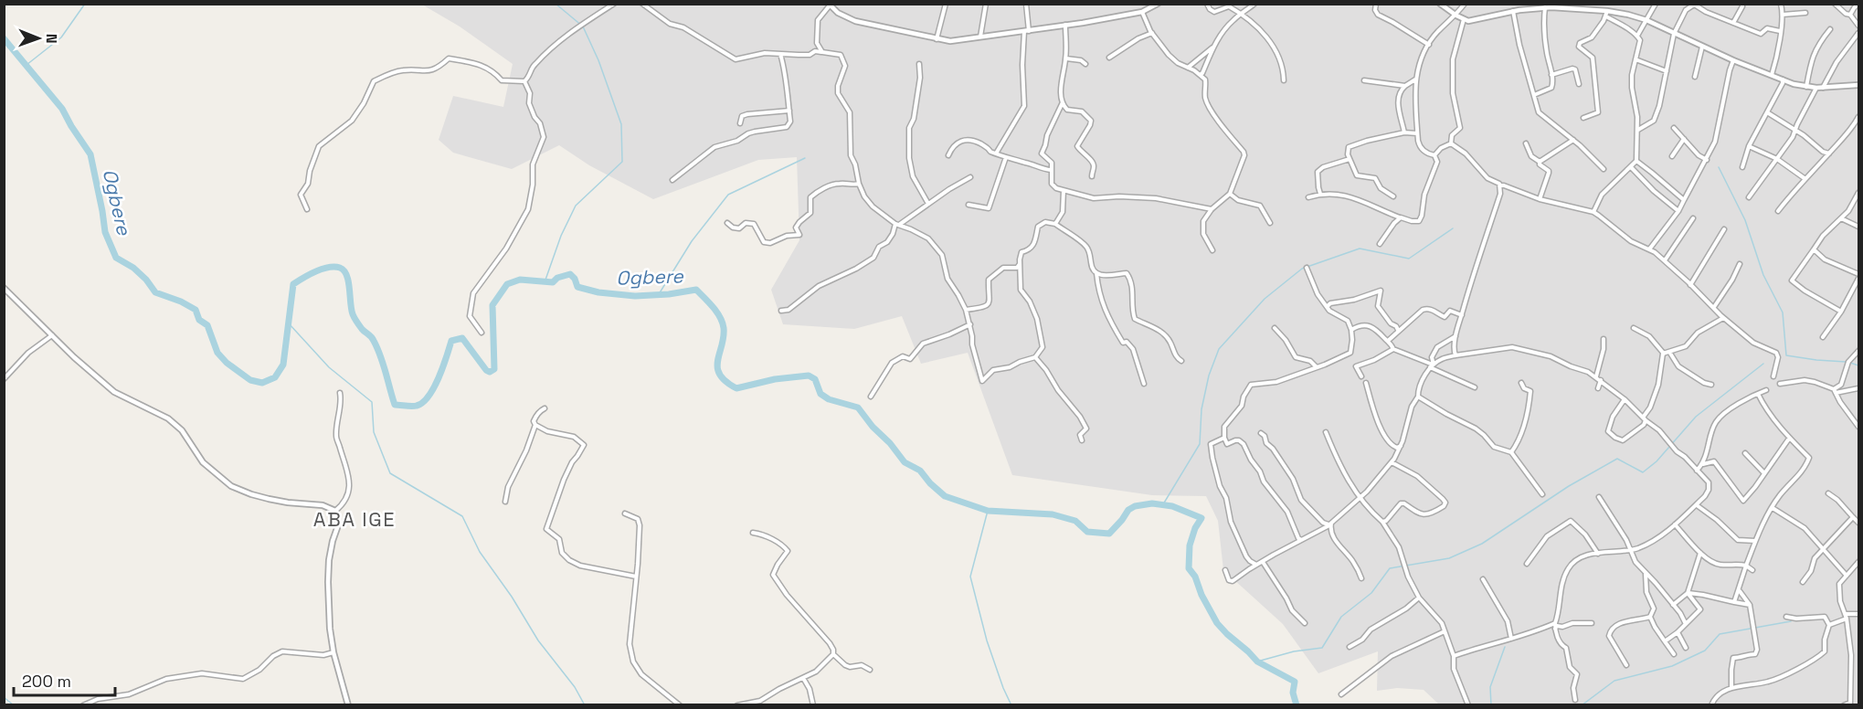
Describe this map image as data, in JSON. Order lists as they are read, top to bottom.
{
  "districts": ["ABA IGE"],
  "water": ["Ogbere"],
  "scale_bar": "200 m",
  "north": "right"
}
